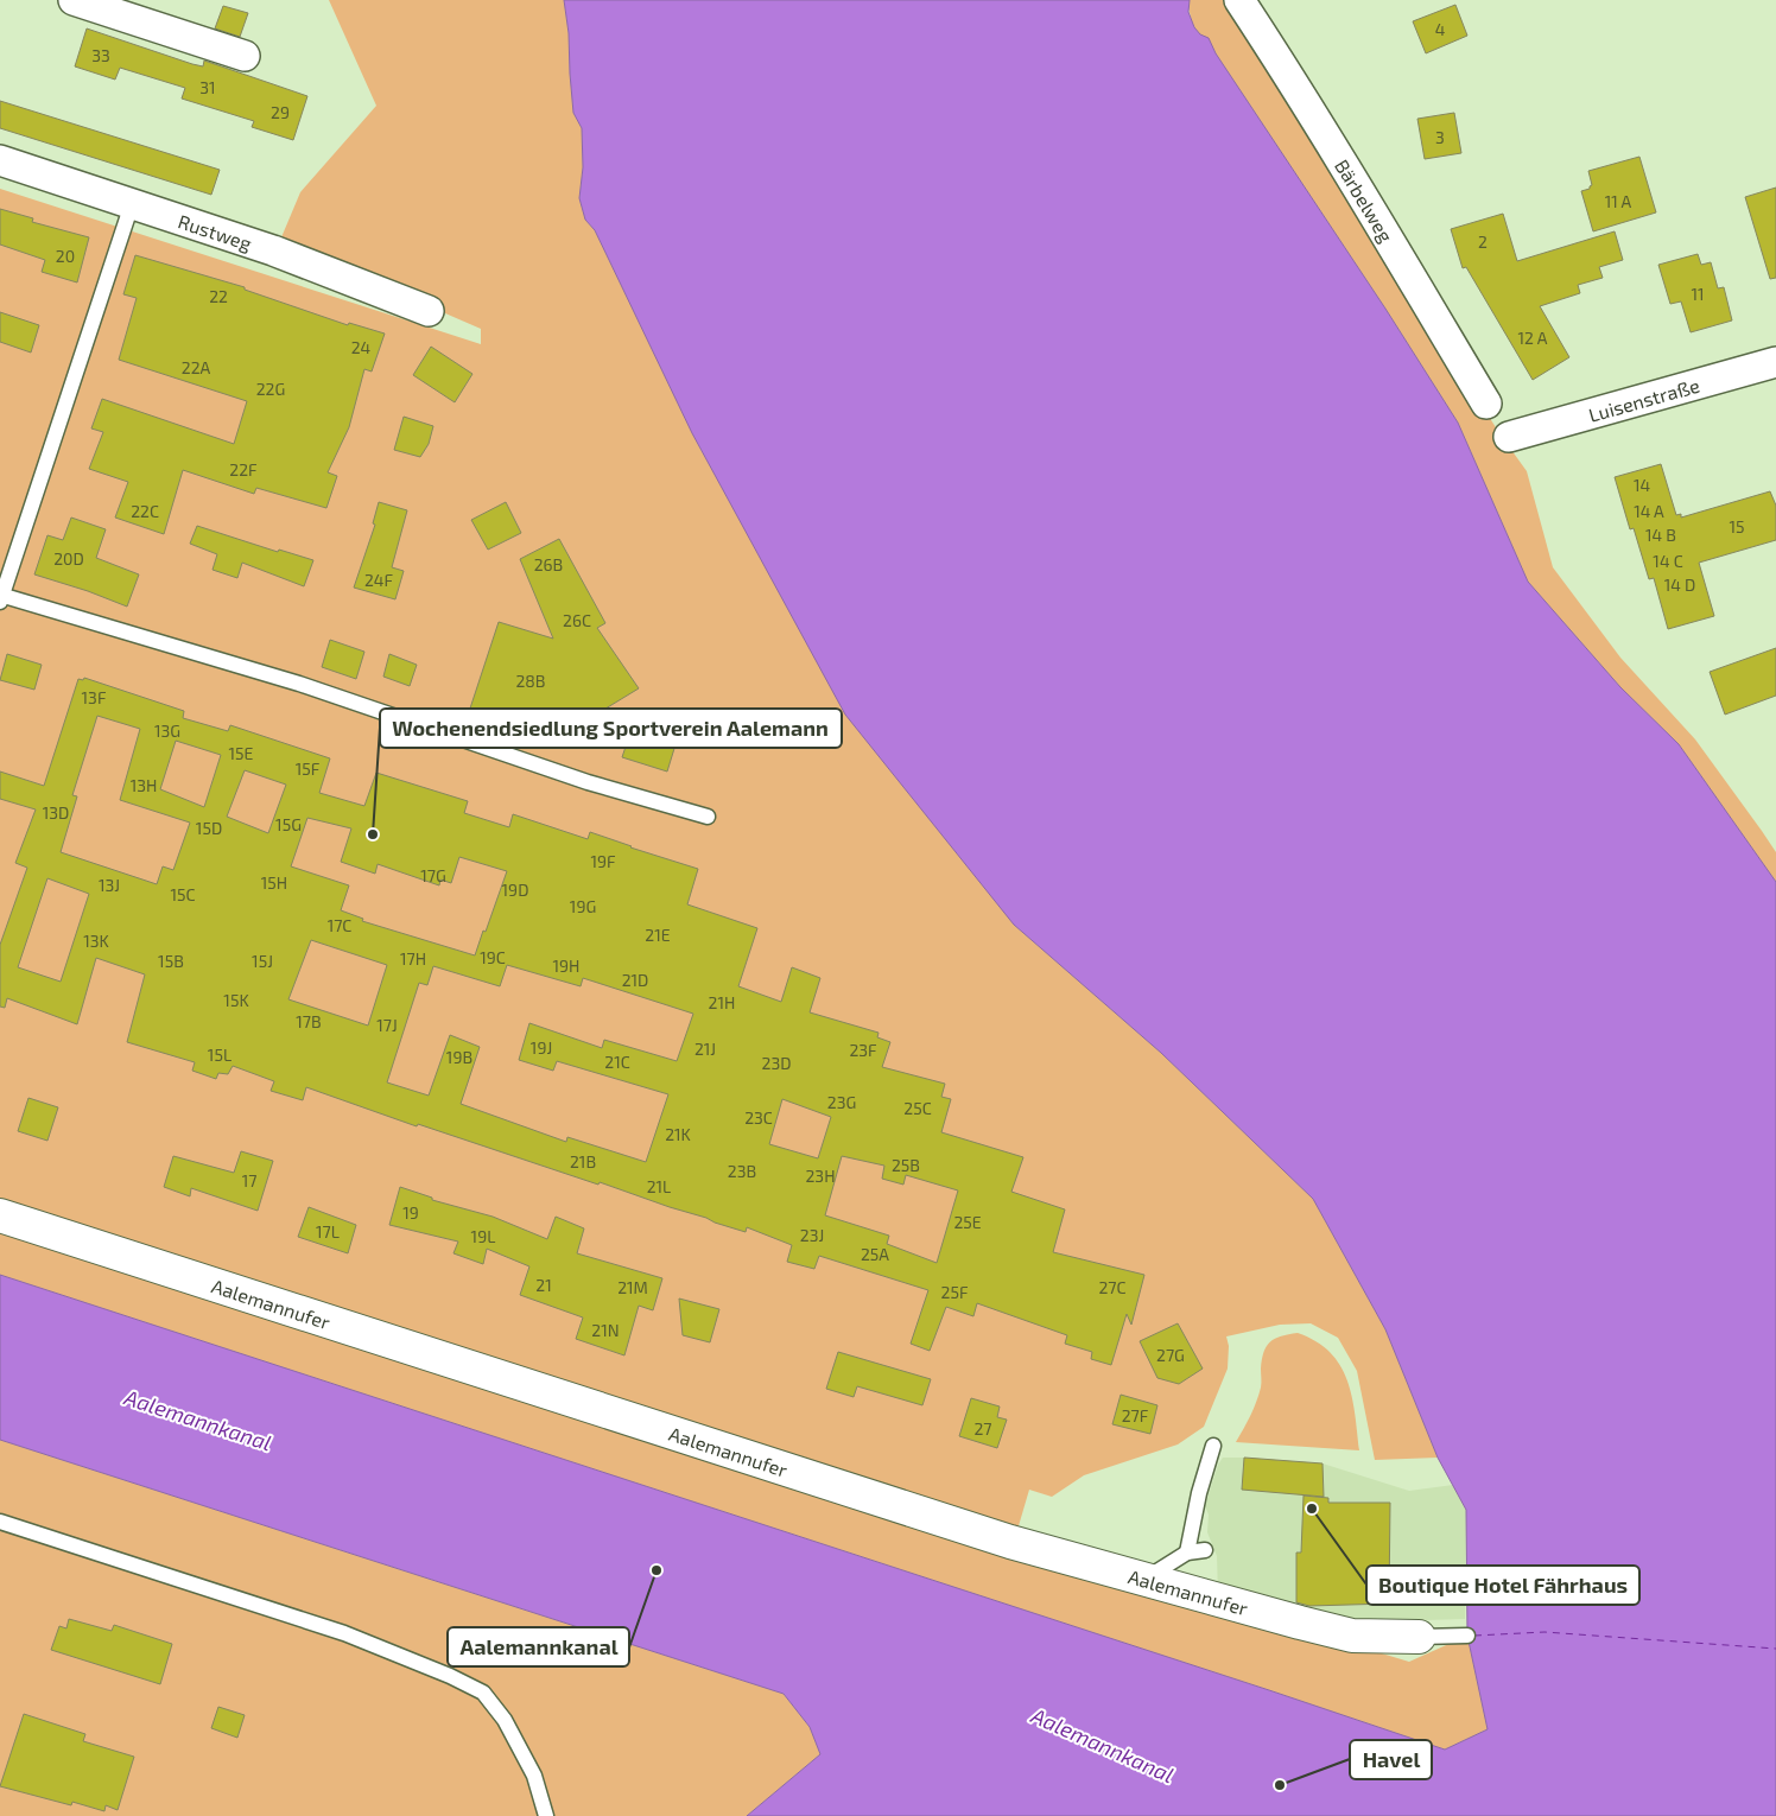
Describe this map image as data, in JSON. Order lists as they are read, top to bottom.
{
  "streets": {
    "street": [
      "Bärbelweg",
      "Rustweg",
      "Luisenstraße",
      "Aalemannufer"
    ]
  },
  "water": ["Aalemannkanal"],
  "places": [
    "Wochenendsiedlung Sportverein Aalemann",
    "Boutique Hotel Fährhaus",
    "Aalemannkanal",
    "Havel"
  ],
  "house_numbers": [
    "4",
    "33",
    "31",
    "29",
    "3",
    "11 A",
    "2",
    "20",
    "11",
    "22",
    "12 A",
    "24",
    "22A",
    "22G",
    "22F",
    "14",
    "22C",
    "14 A",
    "15",
    "14 B",
    "20D",
    "14 C",
    "26B",
    "24F",
    "14 D",
    "26C",
    "28B",
    "13F",
    "13G",
    "15E",
    "15F",
    "13H",
    "13D",
    "15G",
    "15D",
    "19F",
    "17G",
    "15H",
    "13J",
    "19D",
    "15C",
    "19G",
    "17C",
    "21E",
    "13K",
    "19C",
    "17H",
    "15B",
    "15J",
    "19H",
    "21D",
    "15K",
    "21H",
    "17B",
    "17J",
    "19J",
    "21J",
    "23F",
    "15L",
    "19B",
    "21C",
    "23D",
    "23G",
    "25C",
    "23C",
    "21K",
    "21B",
    "25B",
    "23B",
    "23H",
    "17",
    "21L",
    "19",
    "25E",
    "17L",
    "23J",
    "19L",
    "25A",
    "21",
    "21M",
    "27C",
    "25F",
    "21N",
    "27G",
    "27F",
    "27"
  ]
}
